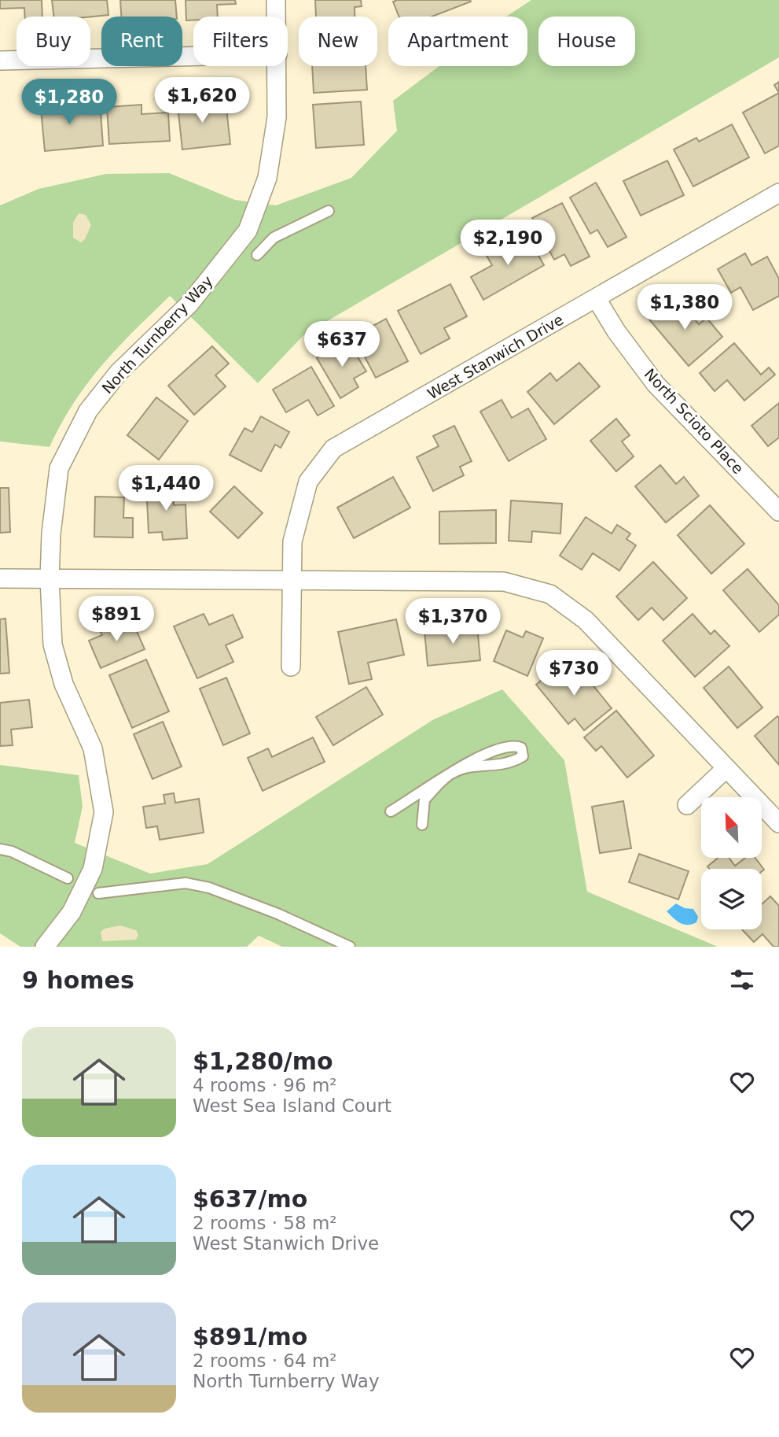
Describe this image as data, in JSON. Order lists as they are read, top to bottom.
{
  "streets": {
    "street": ["North Turnberry Way", "West Stanwich Drive", "North Scioto Place"]
  },
  "crossings": [
    ["West Stanwich Drive", "North Scioto Place"]
  ],
  "north": "top left",
  "page": {
    "chip": [
      "Buy",
      "Rent",
      "Filters",
      "New",
      "Apartment",
      "House"
    ],
    "price": [
      "$1,620",
      "$1,280",
      "$2,190",
      "$1,380",
      "$637",
      "$1,440",
      "$891",
      "$1,370",
      "$730"
    ],
    "heading": "9 homes",
    "list": [
      {
        "name": "$1,280/mo",
        "note": "4 rooms · 96 m² · West Sea Island Court"
      },
      {
        "name": "$637/mo",
        "note": "2 rooms · 58 m² · West Stanwich Drive"
      },
      {
        "name": "$891/mo",
        "note": "2 rooms · 64 m² · North Turnberry Way"
      }
    ]
  }
}
